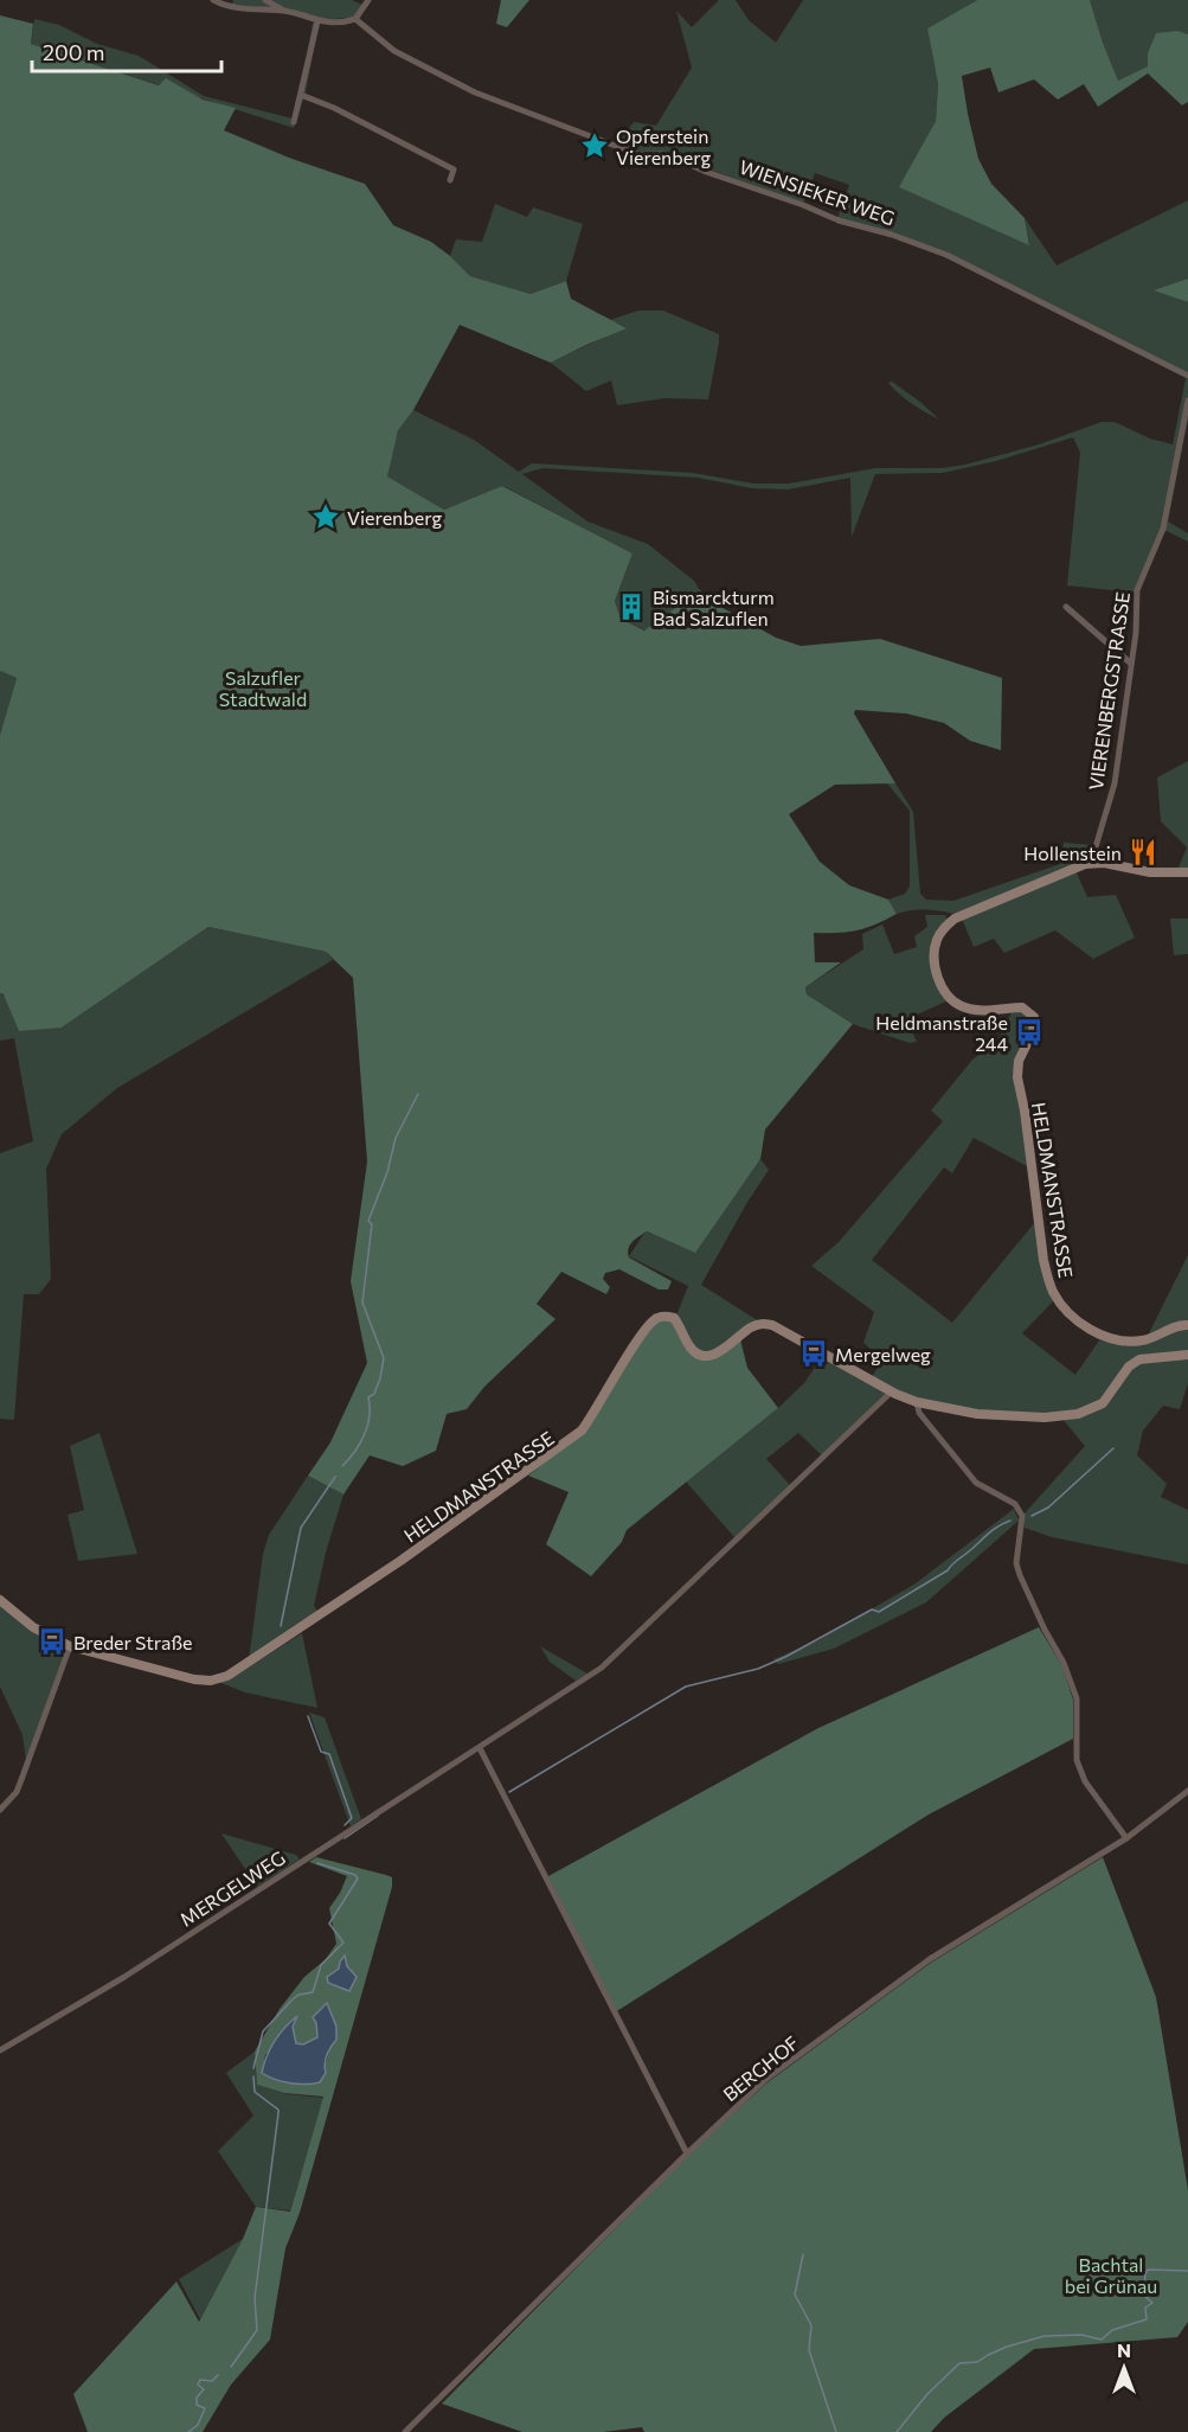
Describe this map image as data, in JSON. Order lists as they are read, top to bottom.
{
  "streets": {
    "main road": ["HELDMANSTRASSE"],
    "street": [
      "WIENSIEKER WEG",
      "VIERENBERGSTRASSE",
      "MERGELWEG",
      "BERGHOF"
    ]
  },
  "crossings": [
    ["VIERENBERGSTRASSE", "HELDMANSTRASSE"],
    ["HELDMANSTRASSE", "MERGELWEG"]
  ],
  "parks": ["Salzufler Stadtwald", "Bachtal bei Grünau"],
  "places": {
    "place": ["Opferstein Vierenberg", "Vierenberg"],
    "building": ["Bismarckturm Bad Salzuflen"],
    "restaurant": ["Hollenstein"],
    "bus stop": ["Heldmanstraße 244", "Mergelweg", "Breder Straße"]
  },
  "scale_bar": "200 m",
  "north": "top"
}
